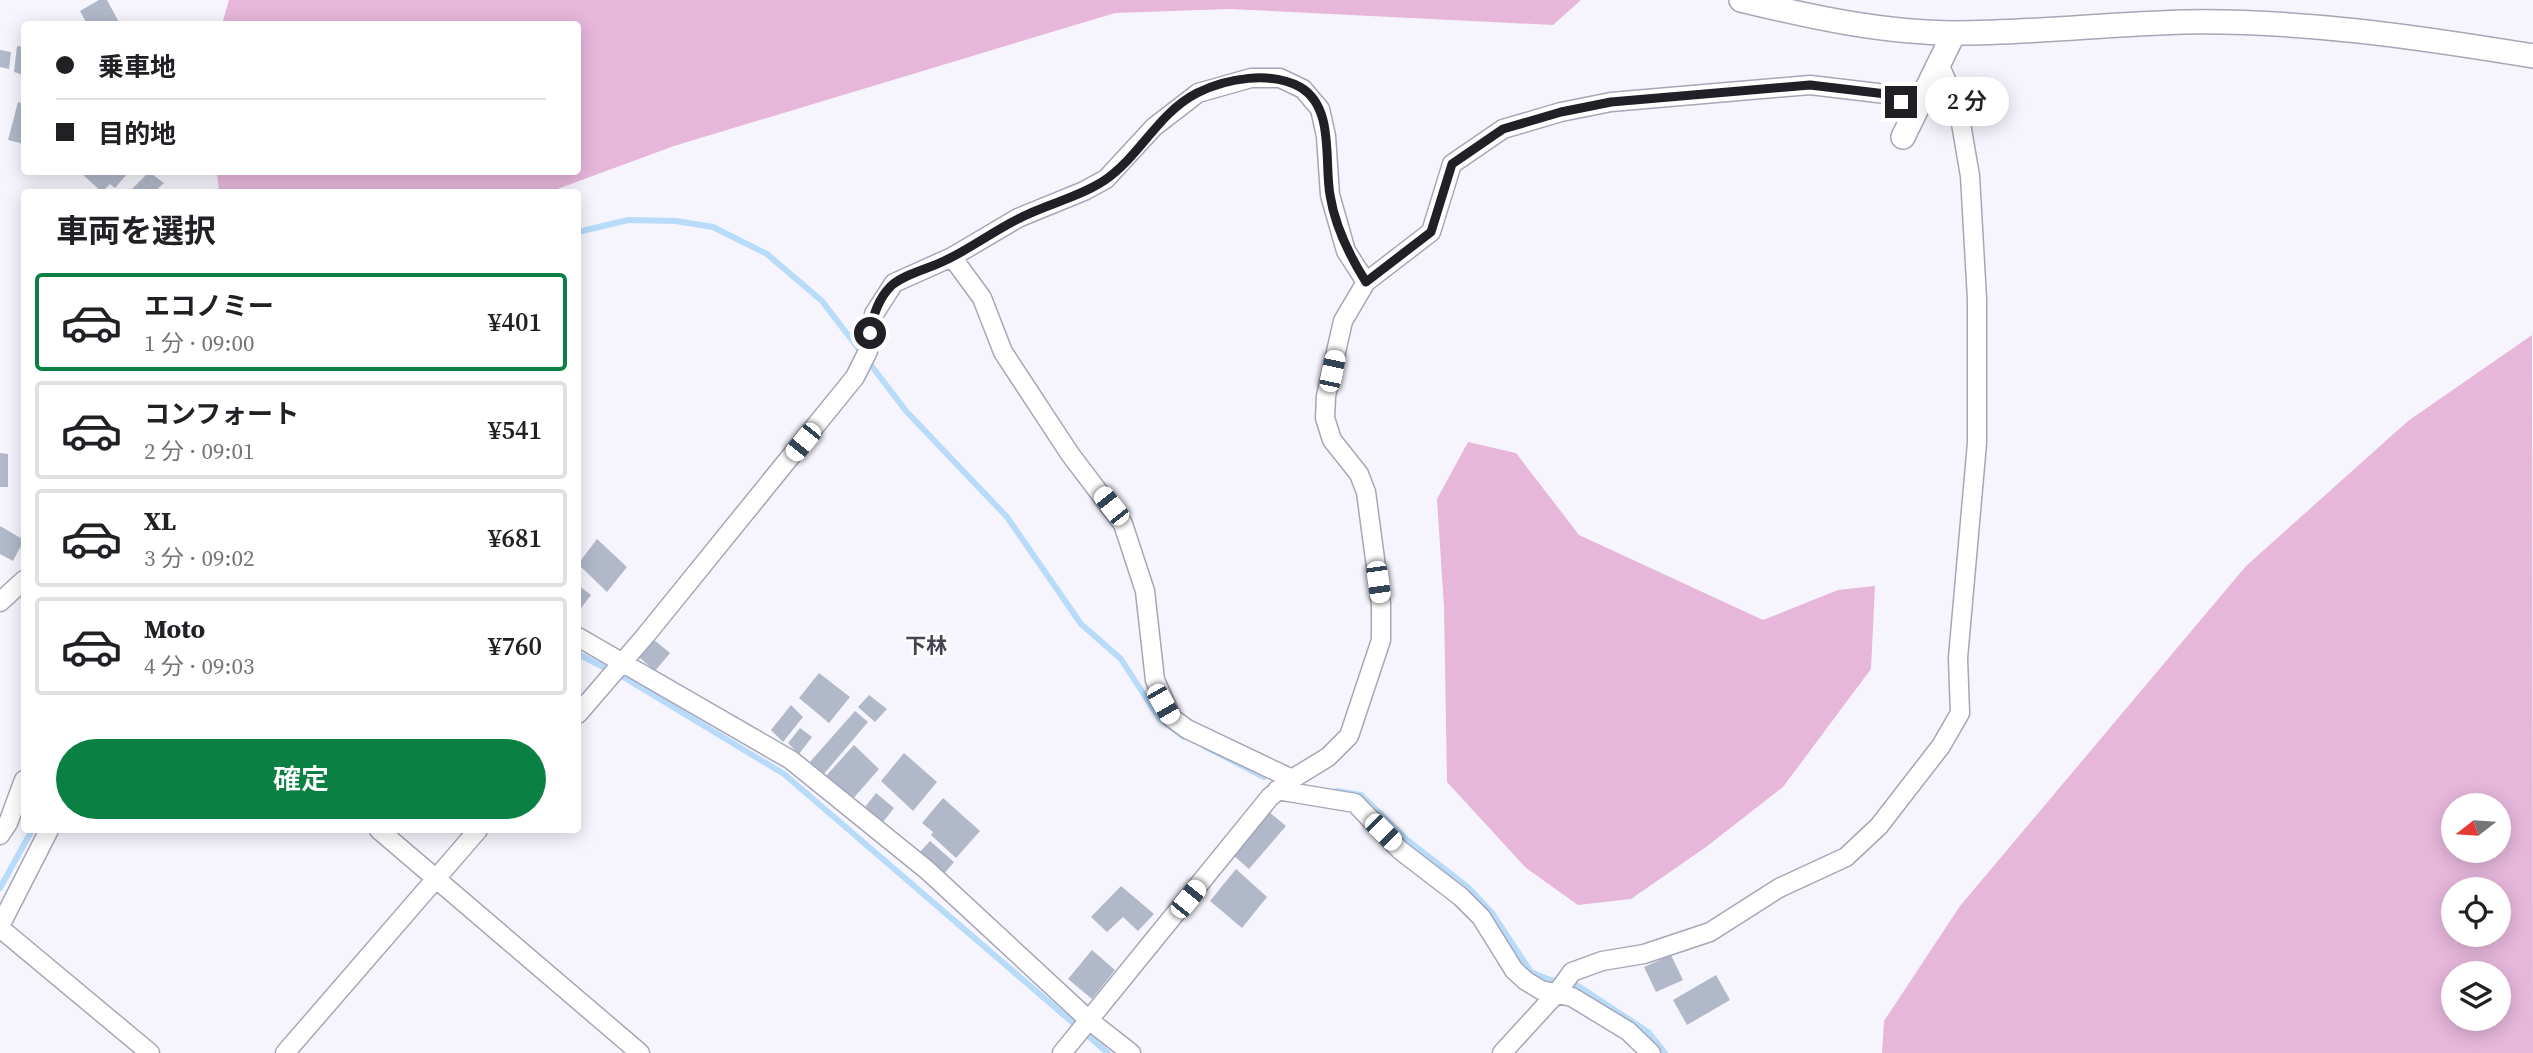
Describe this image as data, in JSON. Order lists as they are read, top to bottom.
{
  "districts": ["下林"],
  "north": "left",
  "page": {
    "banner": ["乗車地", "目的地"],
    "bubble": "2 分",
    "heading": "車両を選択",
    "list": [
      {
        "name": "エコノミー",
        "note": "1 分 · 09:00",
        "value": "¥401"
      },
      {
        "name": "コンフォート",
        "note": "2 分 · 09:01",
        "value": "¥541"
      },
      {
        "name": "XL",
        "note": "3 分 · 09:02",
        "value": "¥681"
      },
      {
        "name": "Moto",
        "note": "4 分 · 09:03",
        "value": "¥760"
      }
    ],
    "buttons": "確定"
  }
}
